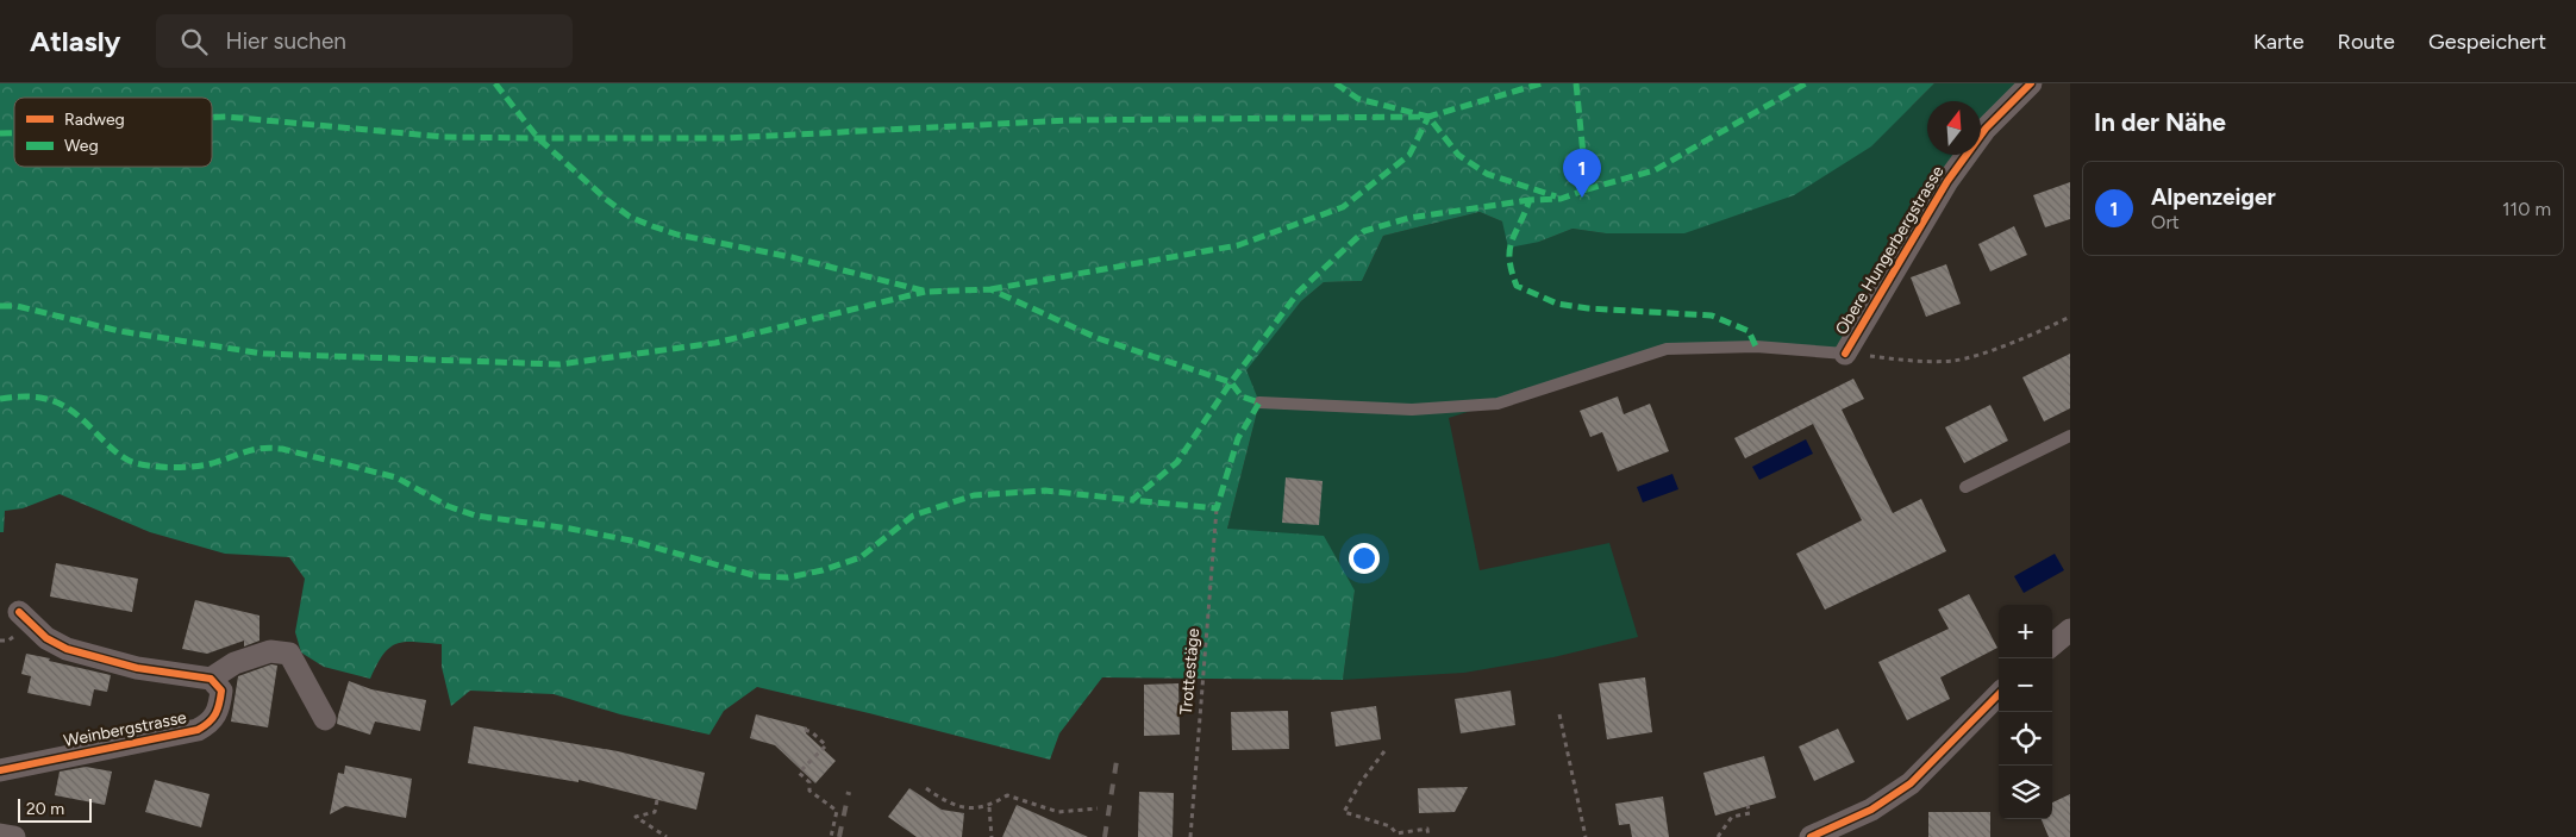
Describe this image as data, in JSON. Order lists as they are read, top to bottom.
{
  "streets": {
    "street": ["Obere Hungerbergstrasse", "Weinbergstrasse"],
    "path": ["Trottestäge"]
  },
  "legend": ["Radweg", "Weg"],
  "scale_bar": "20 m",
  "north": "top",
  "page": {
    "header": "Atlasly",
    "search": "Hier suchen",
    "nav": ["Karte", "Route", "Gespeichert"],
    "heading": "In der Nähe",
    "pins": "1",
    "list": [
      {
        "mark": "1",
        "name": "Alpenzeiger",
        "note": "Ort",
        "value": "110 m"
      }
    ],
    "map_buttons": ["+", "−"],
    "scale": "20 m"
  }
}
